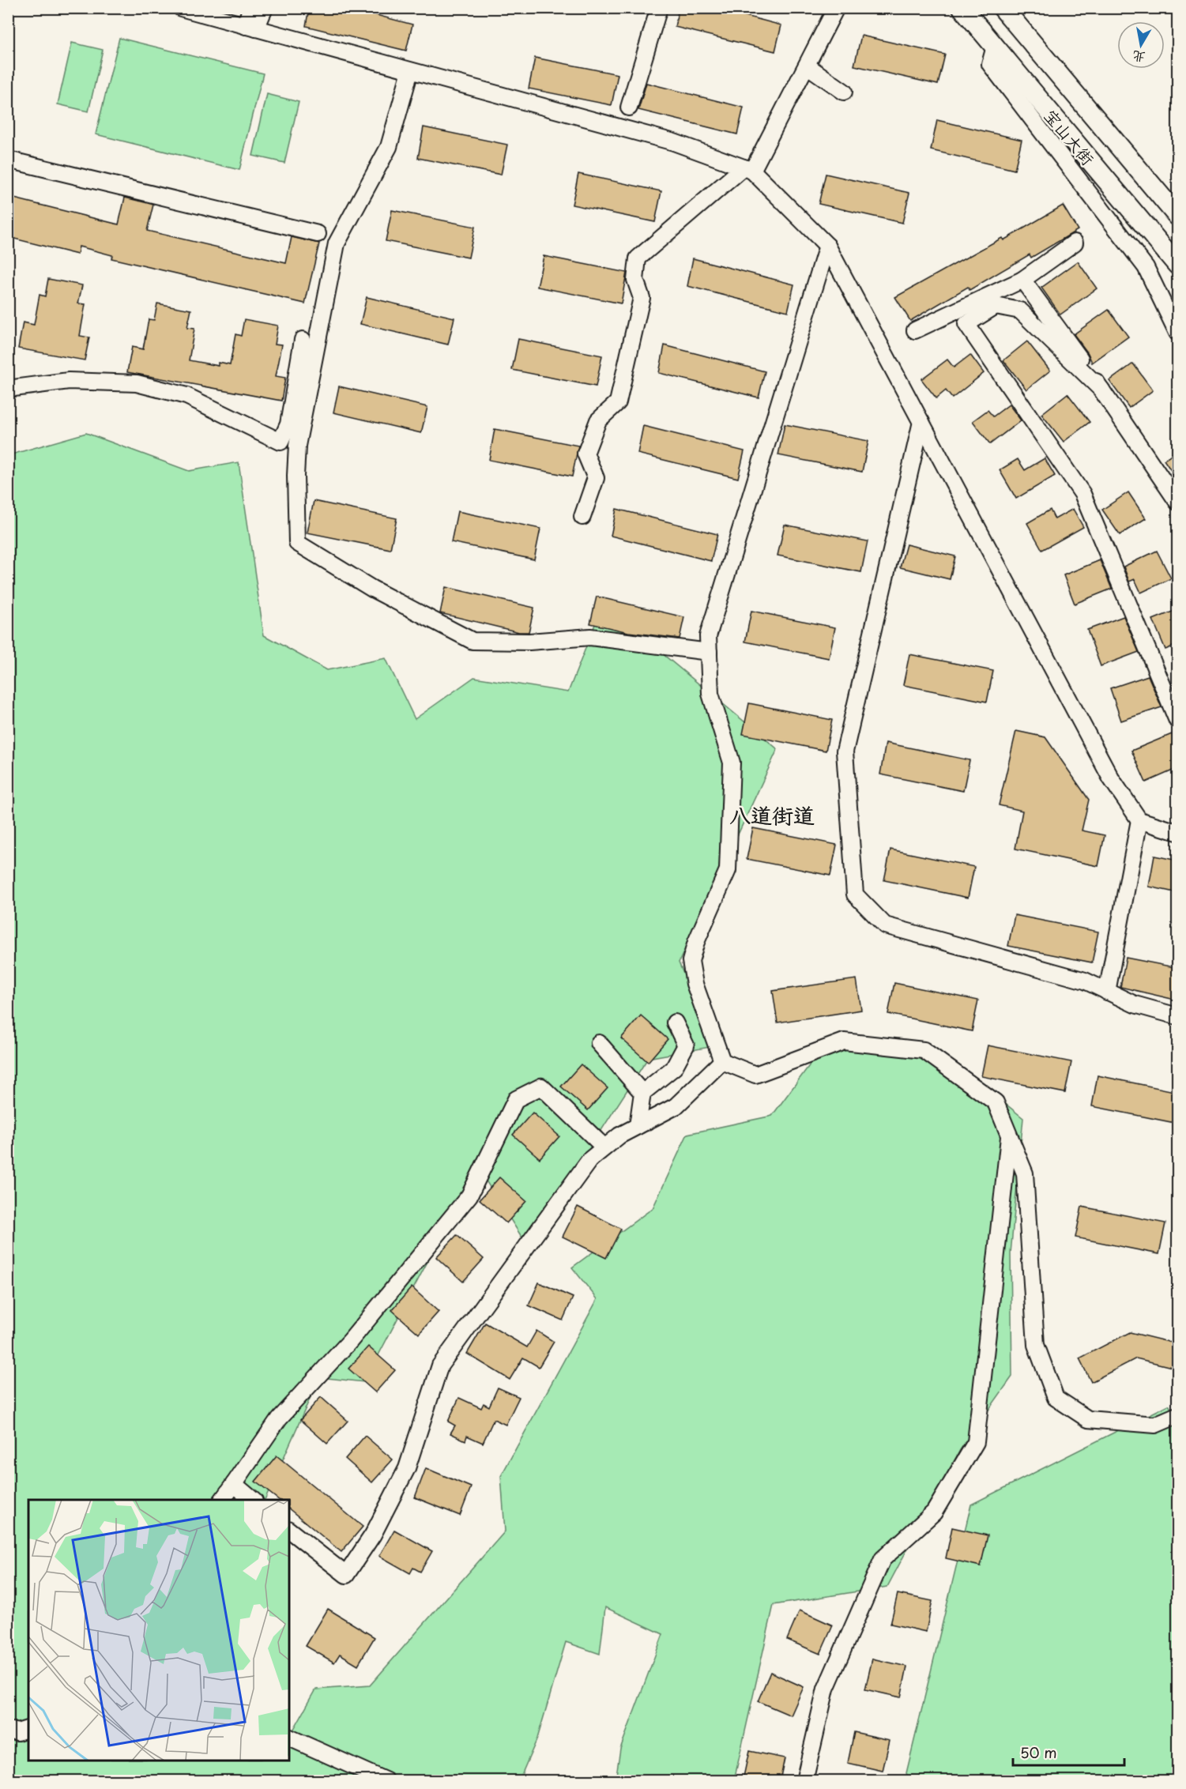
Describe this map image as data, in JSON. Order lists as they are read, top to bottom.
{
  "streets": {
    "main road": ["宝山大街"]
  },
  "districts": ["八道街道"],
  "scale_bar": "50 m",
  "north": "bottom"
}
